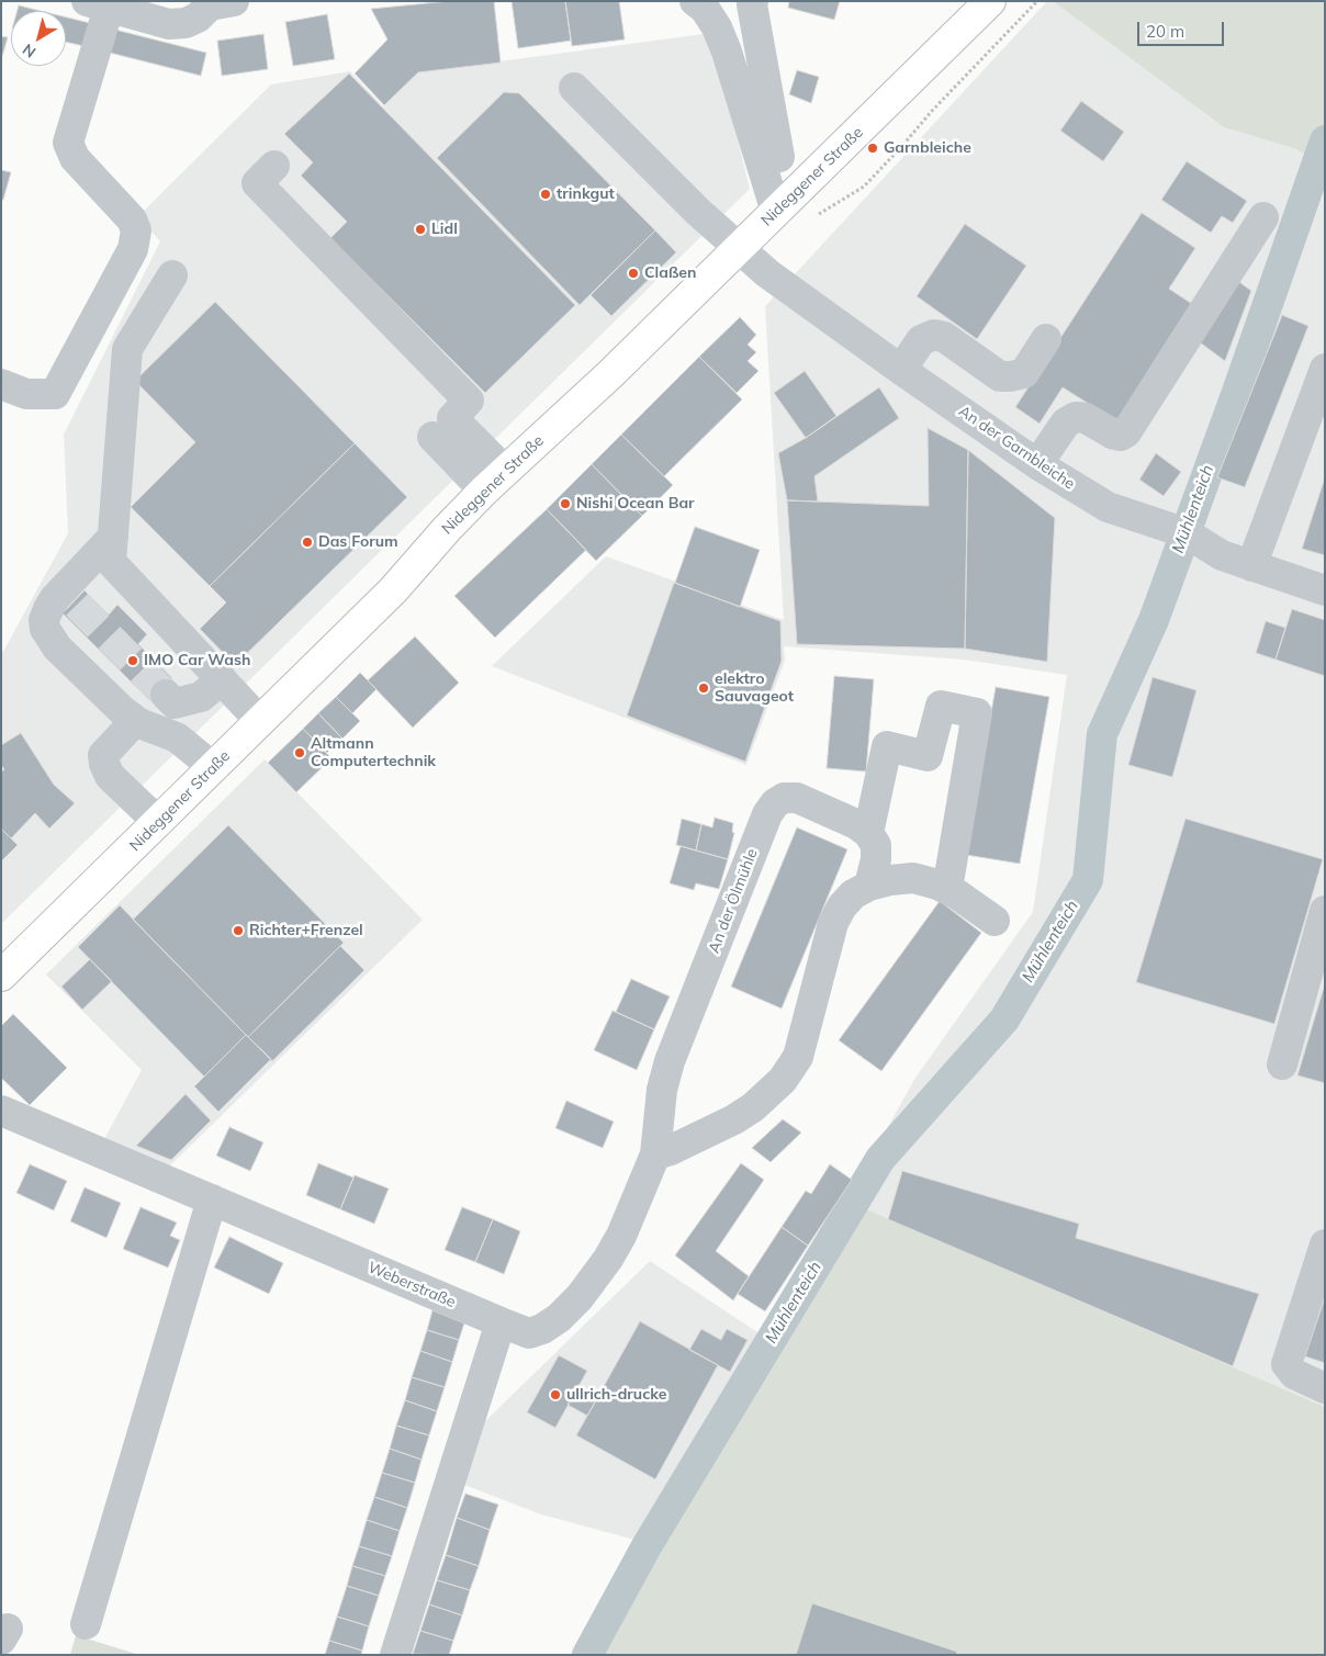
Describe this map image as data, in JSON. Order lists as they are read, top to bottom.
{
  "streets": {
    "main road": ["Nideggener Straße"],
    "street": ["An der Garnbleiche", "An der Ölmühle", "Weberstraße"]
  },
  "crossings": [
    ["Nideggener Straße", "An der Garnbleiche"],
    ["An der Ölmühle", "Weberstraße"]
  ],
  "water": ["Mühlenteich"],
  "places": [
    "Garnbleiche",
    "trinkgut",
    "Lidl",
    "Claßen",
    "Nishi Ocean Bar",
    "Das Forum",
    "IMO Car Wash",
    "elektro Sauvageot",
    "Altmann Computertechnik",
    "Richter+Frenzel",
    "ullrich-drucke"
  ],
  "scale_bar": "20 m",
  "north": "bottom left"
}
